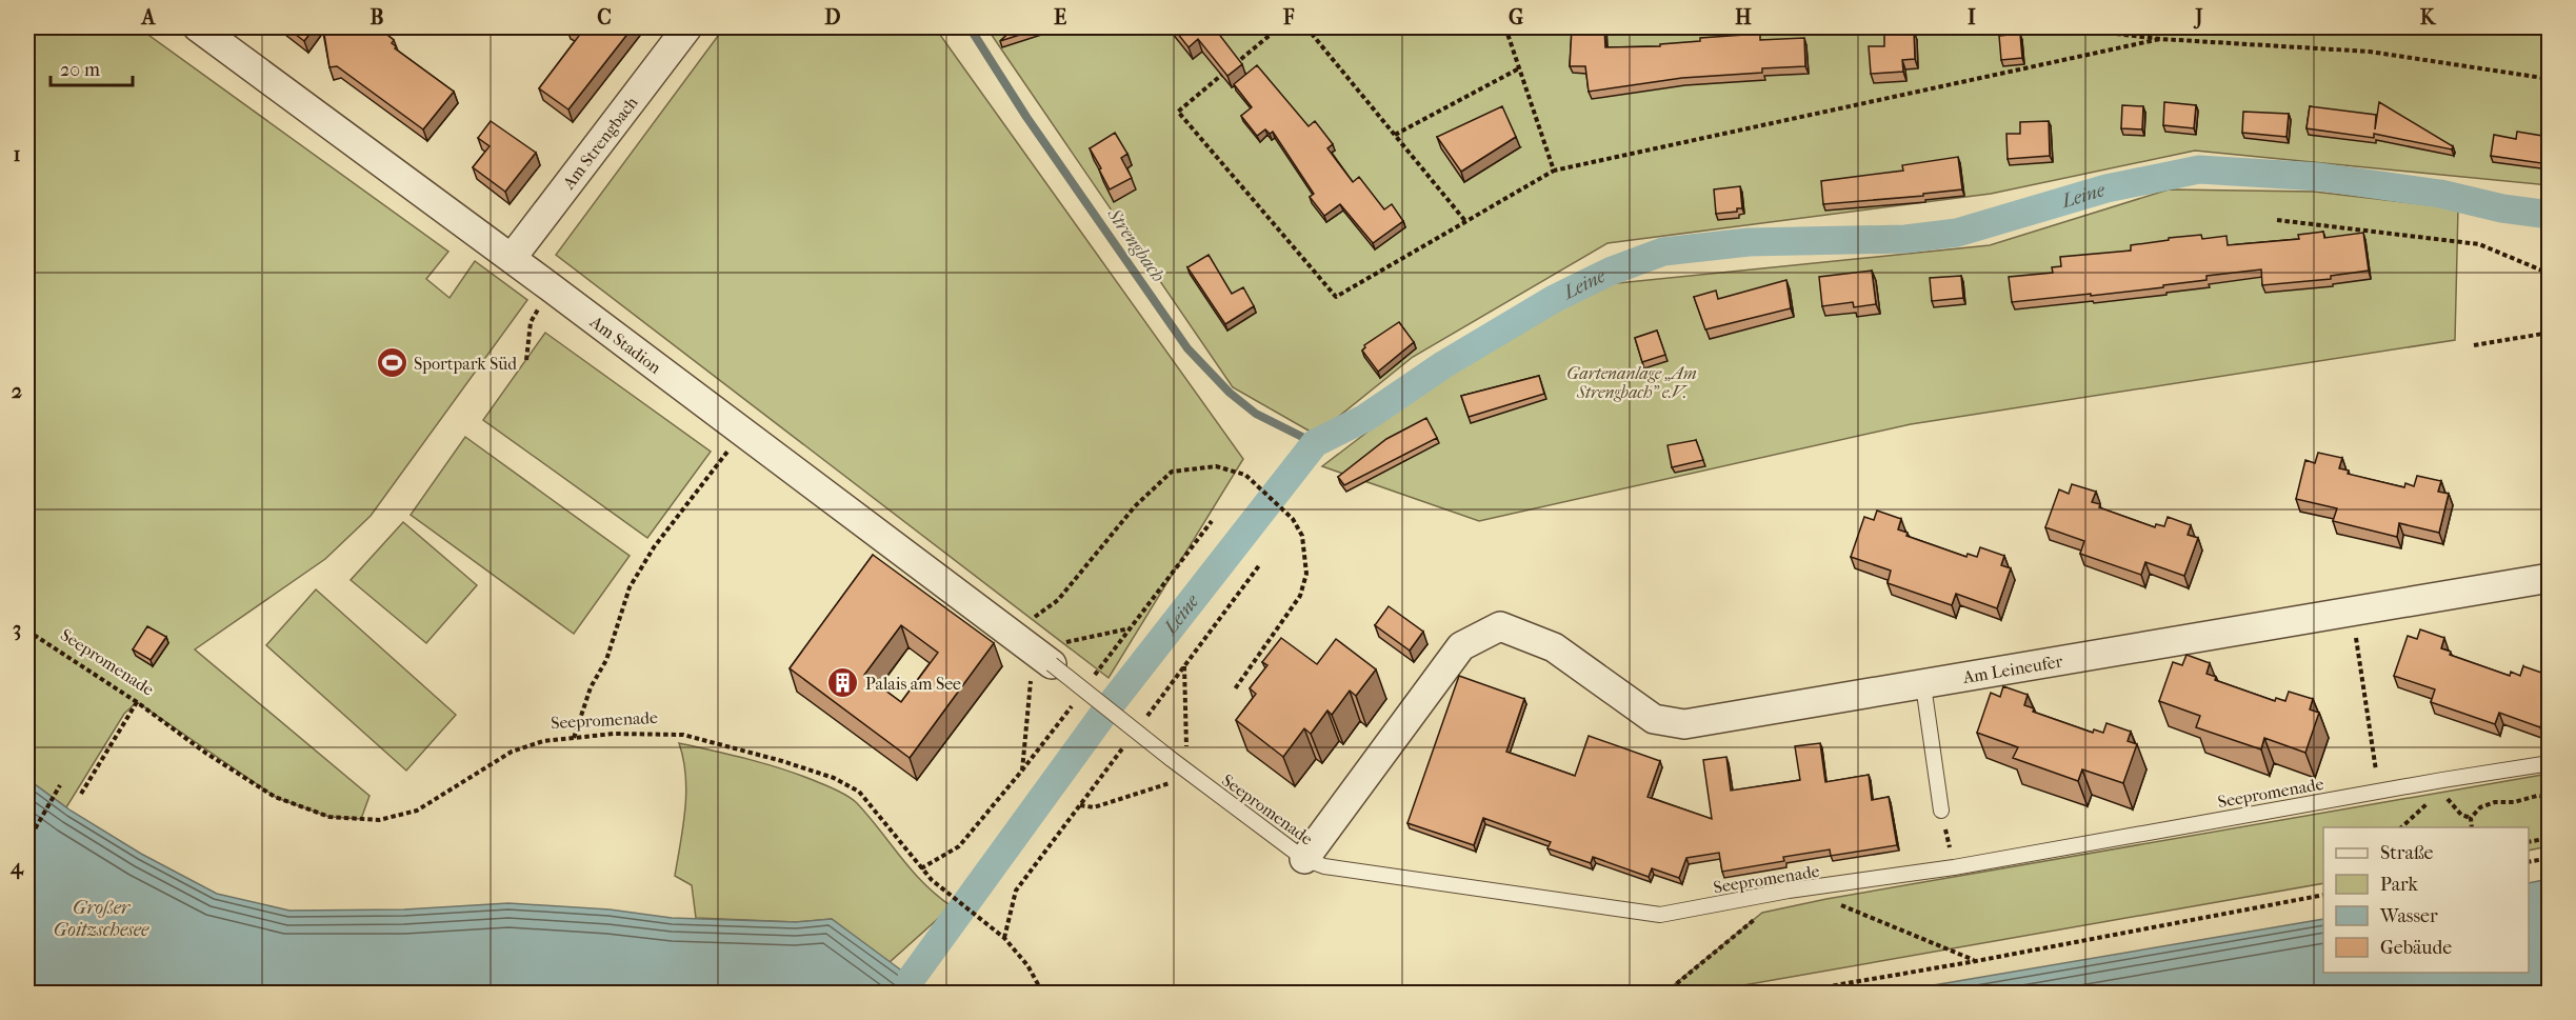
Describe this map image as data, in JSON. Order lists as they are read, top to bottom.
{
  "streets": {
    "street": ["Am Strengbach", "Am Stadion", "Am Leineufer"],
    "lane": ["Seepromenade"]
  },
  "crossings": [
    ["Am Strengbach", "Am Stadion"],
    ["Am Stadion", "Seepromenade"],
    ["Seepromenade", "Am Leineufer"]
  ],
  "water": ["Leine", "Strengbach", "Großer Goitzschesee"],
  "parks": ["Gartenanlage „Am Strengbach” e.V."],
  "places": {
    "sports": ["Sportpark Süd"],
    "building": ["Palais am See"]
  },
  "legend": [
    "Straße",
    "Park",
    "Wasser",
    "Gebäude"
  ],
  "scale_bar": "20 m",
  "grid": {
    "columns": [
      "A",
      "B",
      "C",
      "D",
      "E",
      "F",
      "G",
      "H",
      "I",
      "J",
      "K"
    ],
    "rows": [
      "1",
      "2",
      "3",
      "4"
    ]
  }
}
